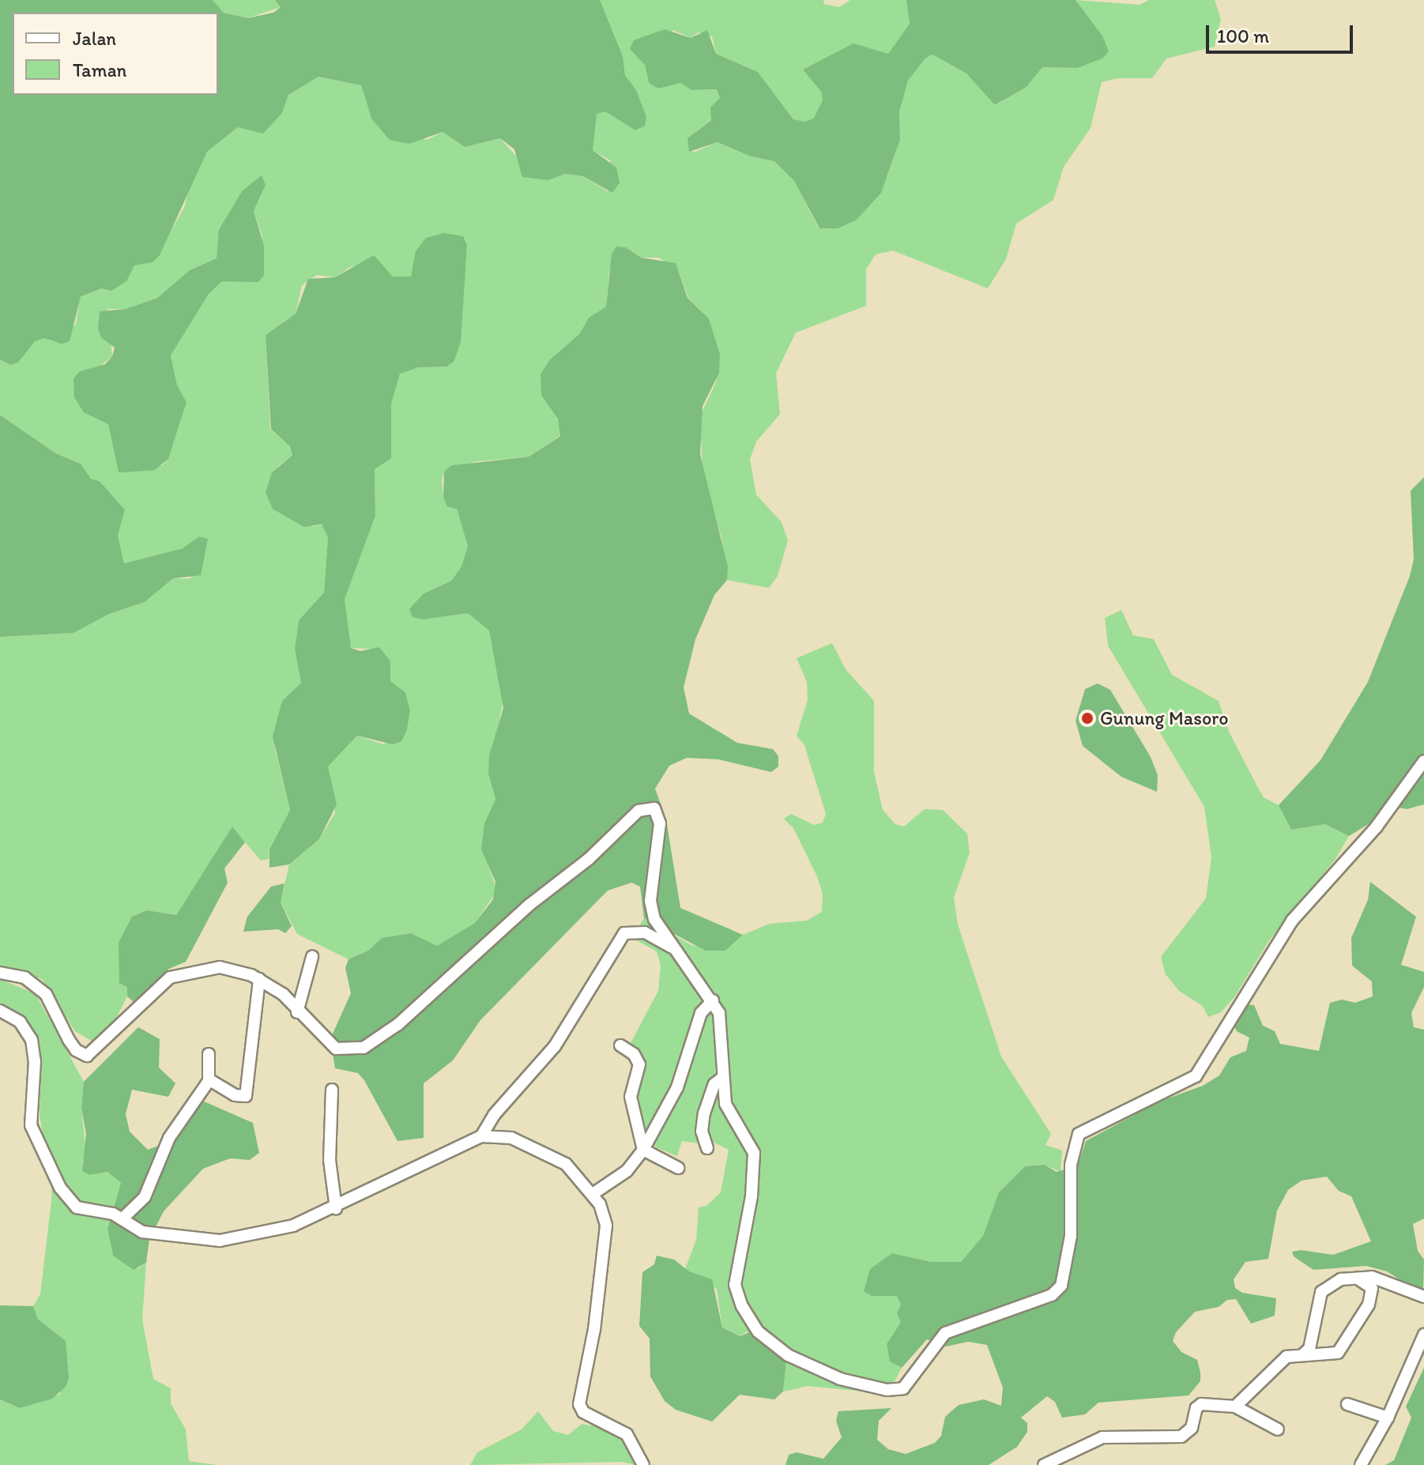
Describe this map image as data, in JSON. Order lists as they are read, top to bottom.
{
  "places": ["Gunung Masoro"],
  "legend": ["Jalan", "Taman"],
  "scale_bar": "100 m"
}
